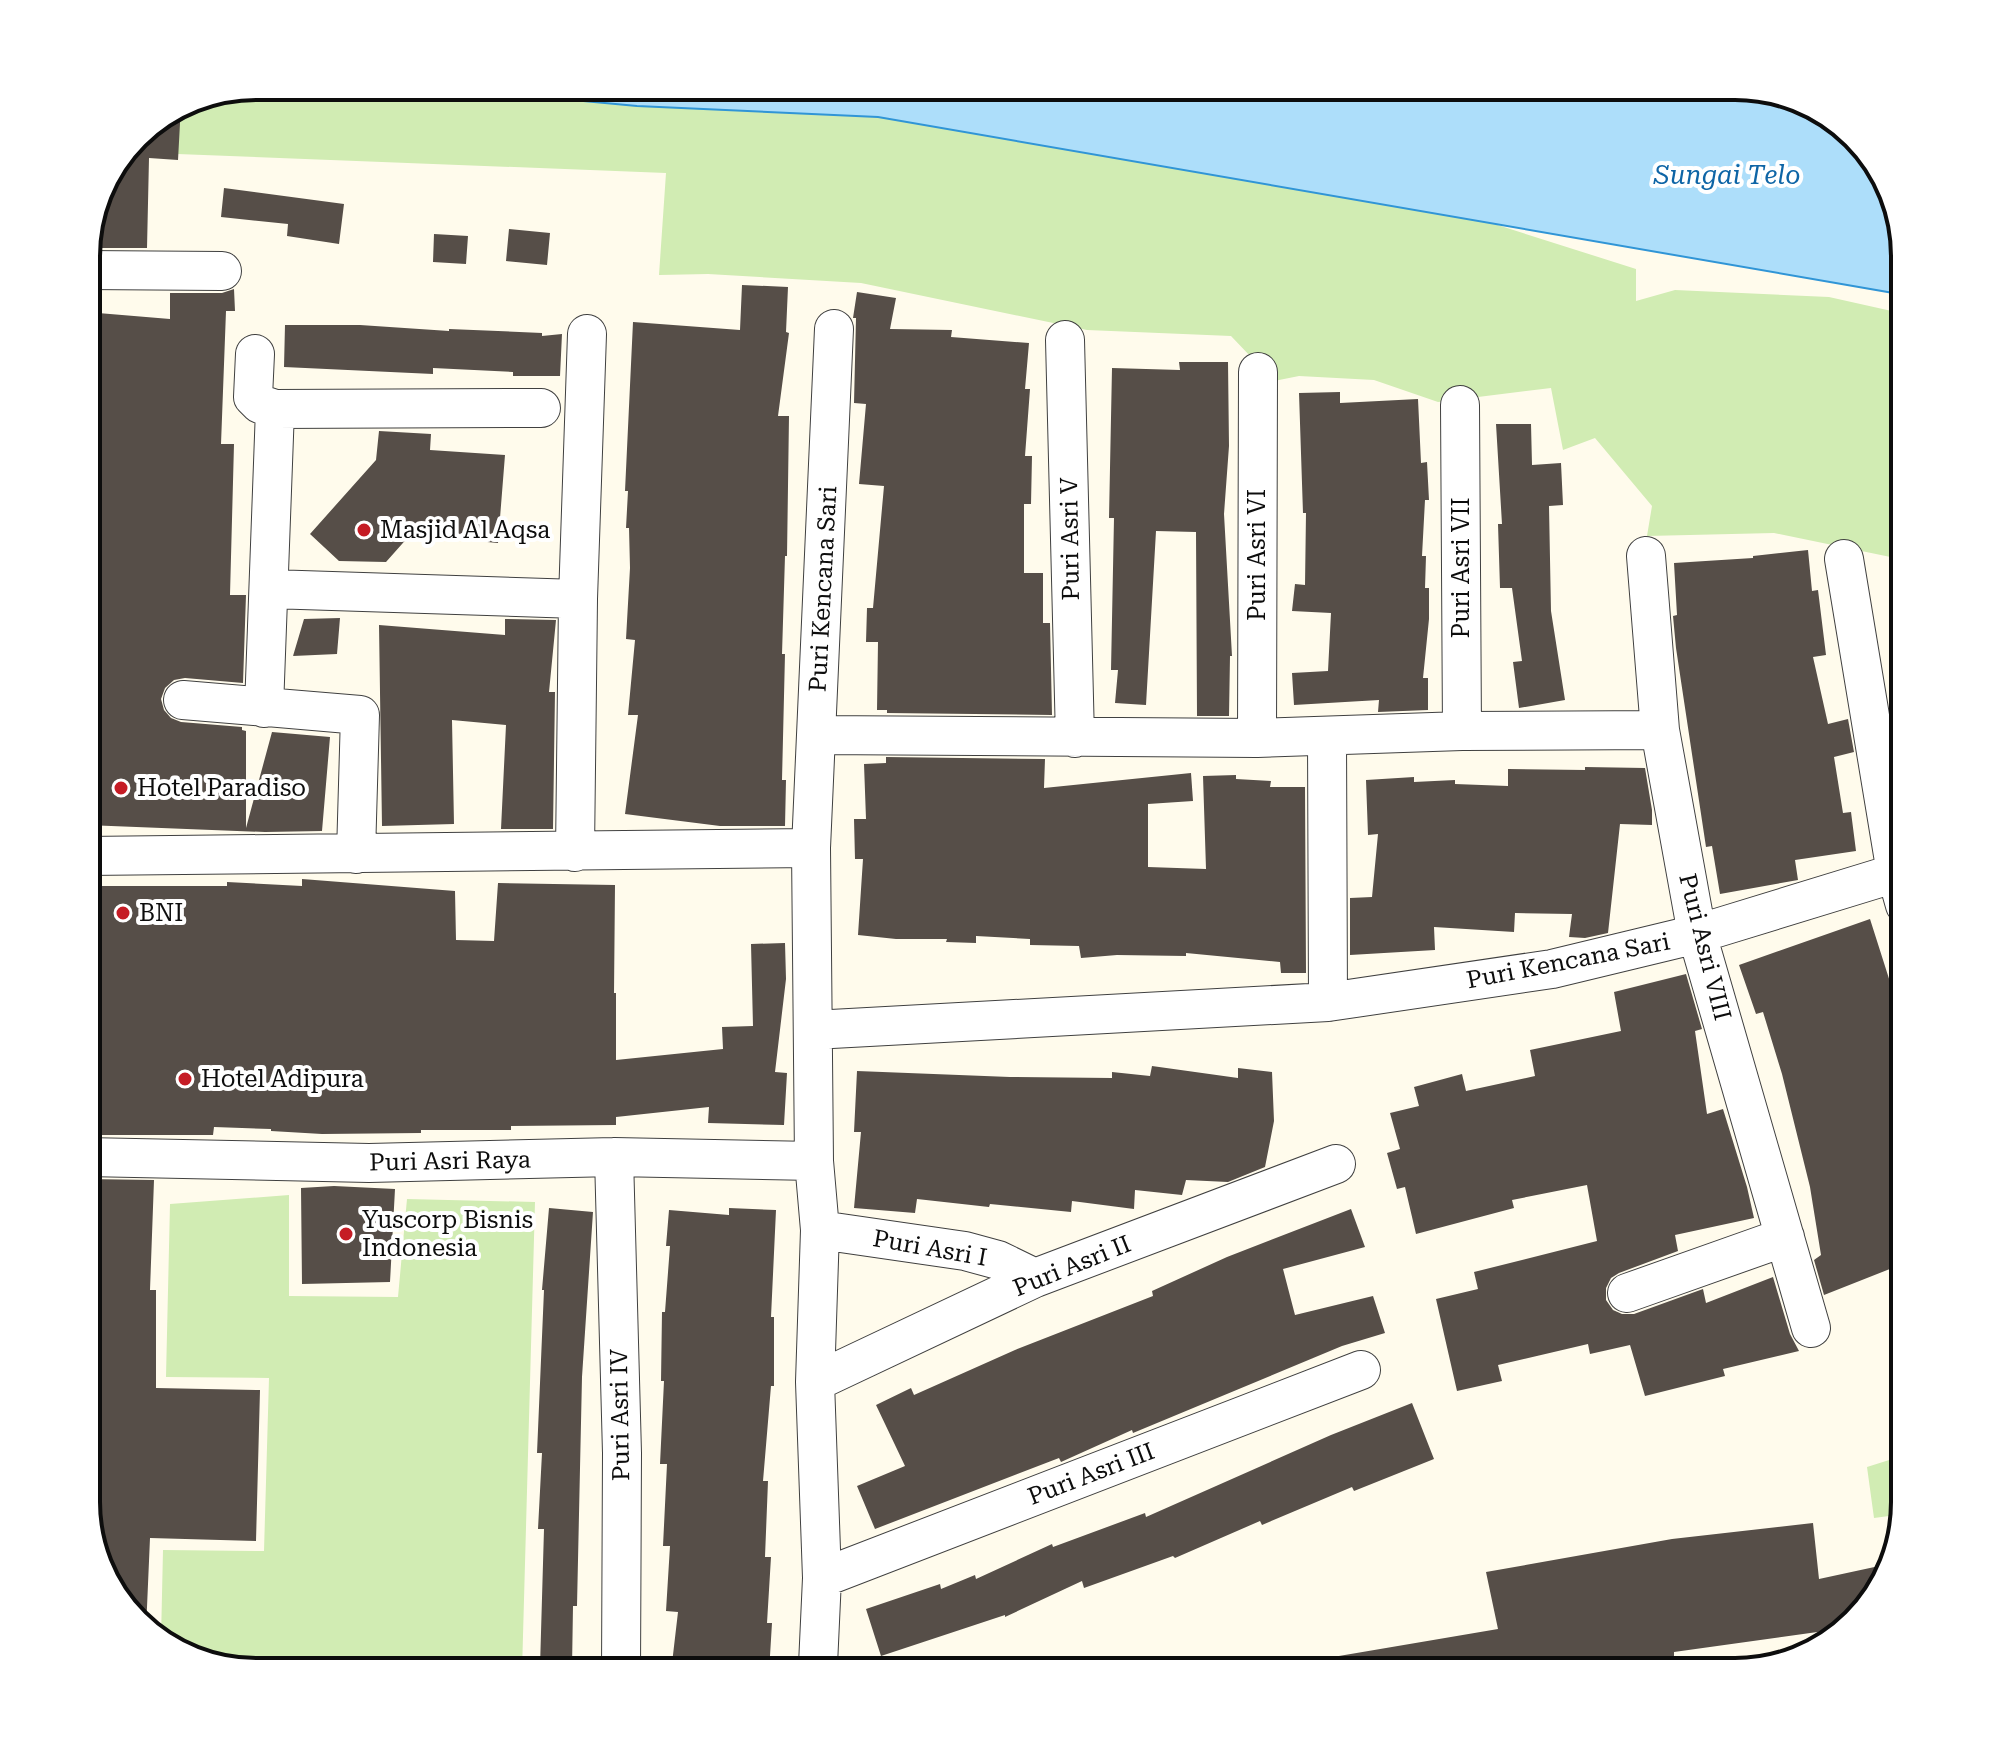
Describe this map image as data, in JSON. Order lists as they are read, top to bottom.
{
  "streets": {
    "street": [
      "Puri Asri V",
      "Puri Asri VI",
      "Puri Asri VII",
      "Puri Kencana Sari",
      "Puri Asri VIII",
      "Puri Asri Raya",
      "Puri Asri I",
      "Puri Asri II",
      "Puri Asri IV",
      "Puri Asri III"
    ]
  },
  "crossings": [
    ["Puri Kencana Sari", "Puri Asri VIII"],
    ["Puri Kencana Sari", "Puri Asri Raya"],
    ["Puri Kencana Sari", "Puri Asri I"],
    ["Puri Kencana Sari", "Puri Asri II"],
    ["Puri Kencana Sari", "Puri Asri III"],
    ["Puri Asri Raya", "Puri Asri IV"],
    ["Puri Asri I", "Puri Asri II"]
  ],
  "water": ["Sungai Telo"],
  "places": [
    "Masjid Al Aqsa",
    "Hotel Paradiso",
    "BNI",
    "Hotel Adipura",
    "Yuscorp Bisnis Indonesia"
  ]
}
